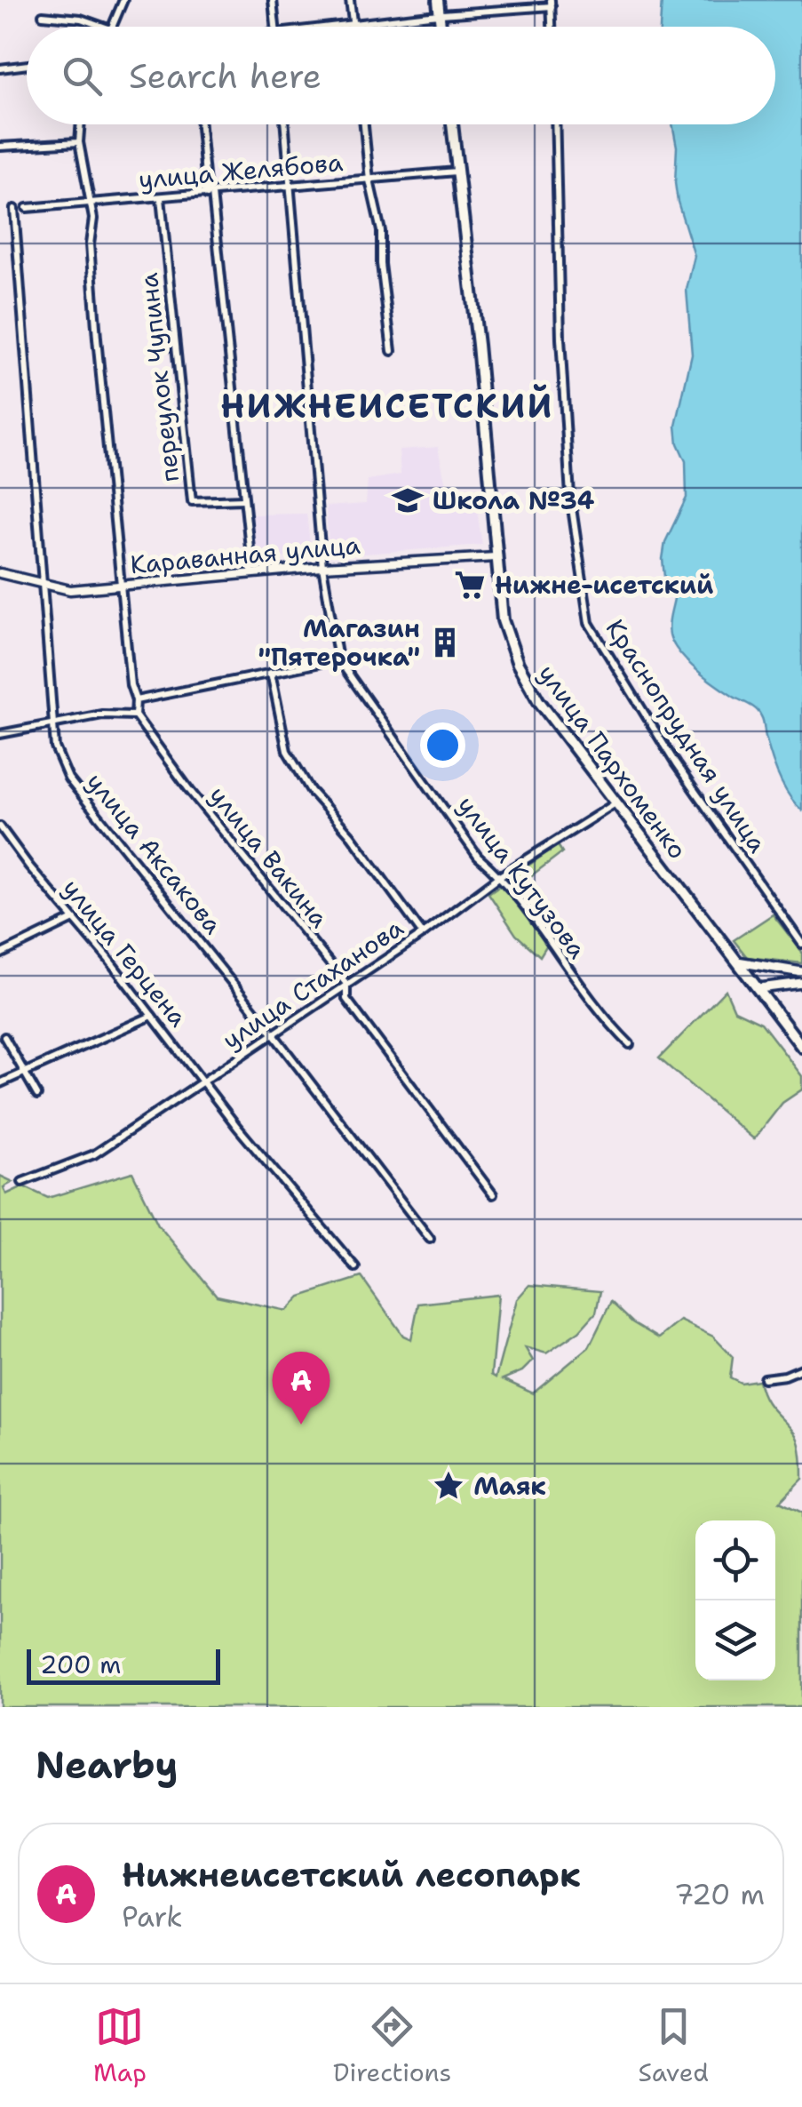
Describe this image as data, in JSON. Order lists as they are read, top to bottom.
{
  "streets": {
    "main road": ["улица Пархоменко"],
    "street": [
      "улица Желябова",
      "переулок Чупина",
      "Караванная улица",
      "Краснопрудная улица",
      "улица Аксакова",
      "улица Вакина",
      "улица Кутузова",
      "улица Герцена",
      "улица Стаханова"
    ]
  },
  "crossings": [
    ["улица Желябова", "переулок Чупина"],
    ["улица Желябова", "улица Пархоменко"],
    ["улица Желябова", "улица Кутузова"],
    ["Караванная улица", "улица Пархоменко"],
    ["Караванная улица", "улица Аксакова"],
    ["Караванная улица", "улица Кутузова"],
    ["улица Пархоменко", "улица Стаханова"],
    ["улица Аксакова", "улица Стаханова"],
    ["улица Вакина", "улица Стаханова"],
    ["улица Кутузова", "улица Стаханова"],
    ["улица Герцена", "улица Стаханова"]
  ],
  "districts": ["НИЖНЕИСЕТСКИЙ"],
  "places": {
    "school or university": ["Школа №34"],
    "supermarket": ["Нижне-исетский"],
    "building": ["Магазин \"Пятерочка\""],
    "place": ["Маяк"]
  },
  "scale_bar": "200 m",
  "page": {
    "search": "Search here",
    "pins": "A",
    "scale": "200 m",
    "heading": "Nearby",
    "list": [
      {
        "mark": "A",
        "name": "Нижнеисетский лесопарк",
        "note": "Park",
        "value": "720 m"
      }
    ],
    "nav": ["Map", "Directions", "Saved"]
  }
}
